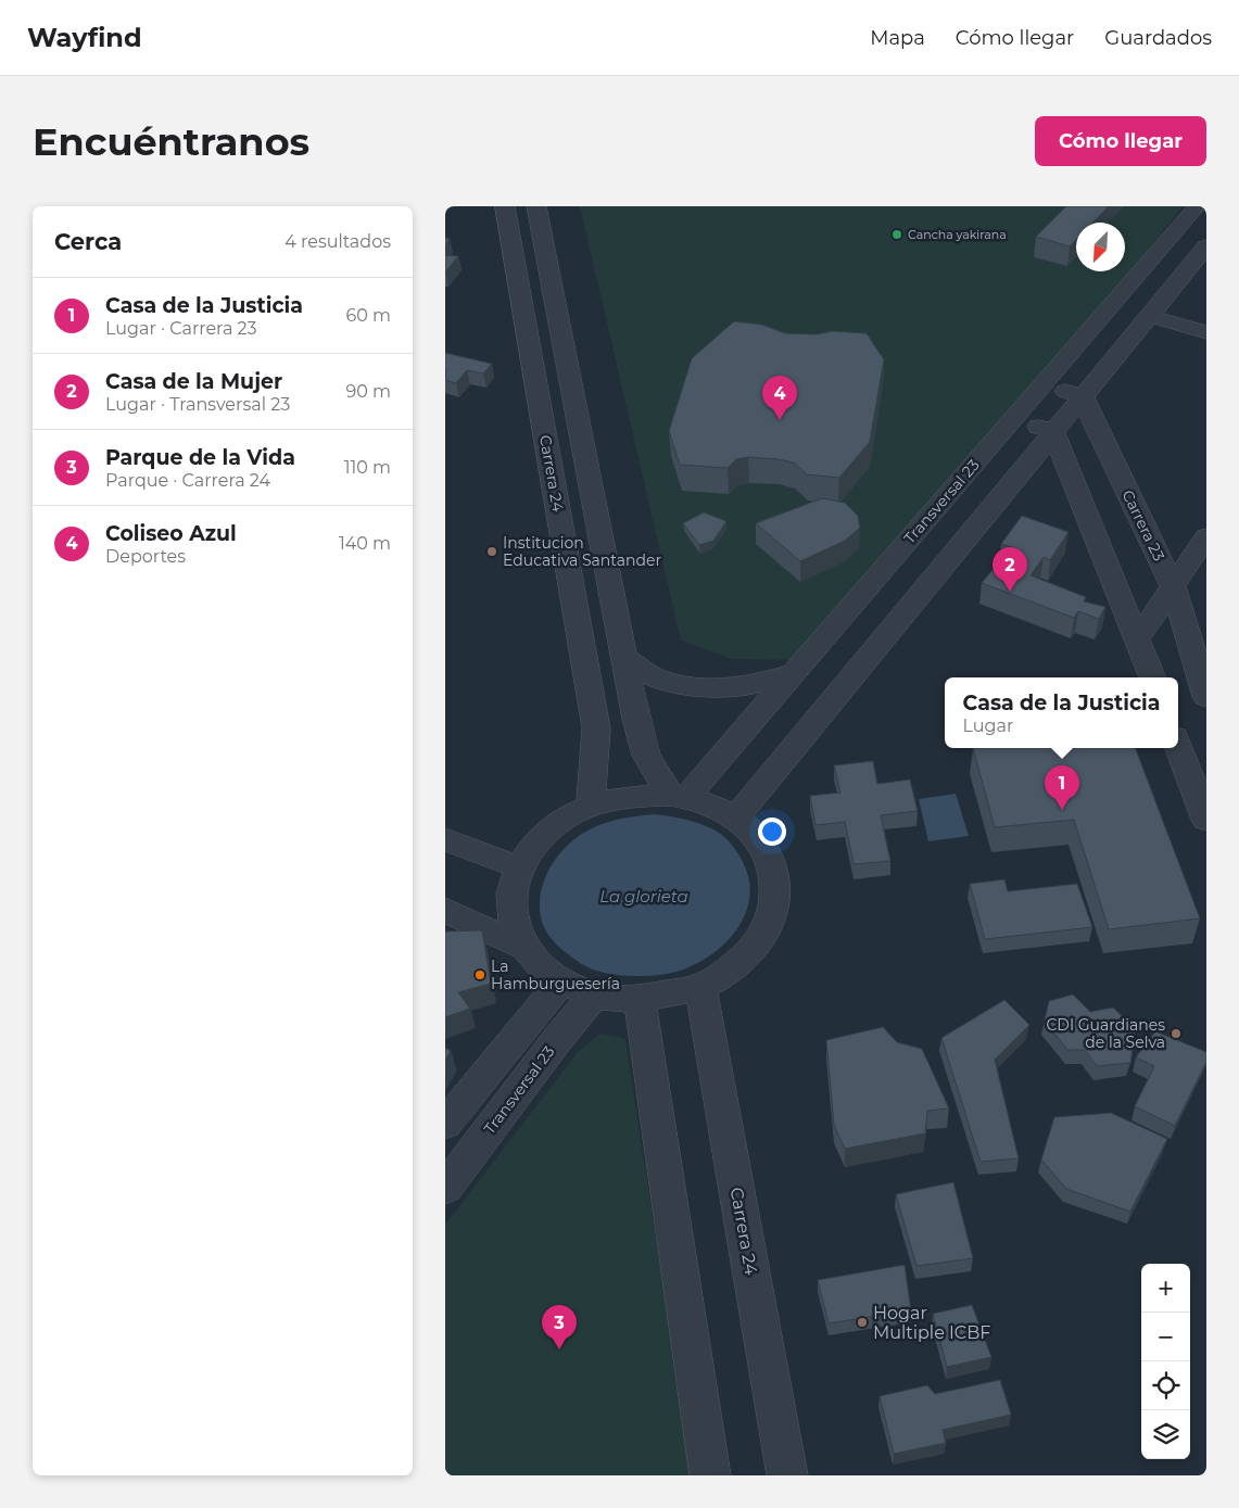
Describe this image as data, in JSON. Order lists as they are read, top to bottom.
{
  "streets": {
    "street": ["Carrera 24", "Transversal 23", "Carrera 23"]
  },
  "water": ["La glorieta"],
  "places": [
    "Cancha yakirana",
    "Institucion Educativa Santander",
    "La Hamburguesería",
    "CDI Guardianes de la Selva",
    "Hogar Multiple ICBF"
  ],
  "north": "bottom left",
  "page": {
    "header": "Wayfind",
    "nav": ["Mapa", "Cómo llegar", "Guardados"],
    "buttons": "Cómo llegar",
    "title": "Encuéntranos",
    "heading": ["Cerca", "4 resultados"],
    "list": [
      {
        "mark": "1",
        "name": "Casa de la Justicia",
        "note": "Lugar · Carrera 23",
        "value": "60 m"
      },
      {
        "mark": "2",
        "name": "Casa de la Mujer",
        "note": "Lugar · Transversal 23",
        "value": "90 m"
      },
      {
        "mark": "3",
        "name": "Parque de la Vida",
        "note": "Parque · Carrera 24",
        "value": "110 m"
      },
      {
        "mark": "4",
        "name": "Coliseo Azul",
        "note": "Deportes",
        "value": "140 m"
      }
    ],
    "pins": [
      "4",
      "2",
      "1",
      "3"
    ],
    "popup": ["Casa de la Justicia", "Lugar"],
    "map_buttons": ["+", "−"]
  }
}
